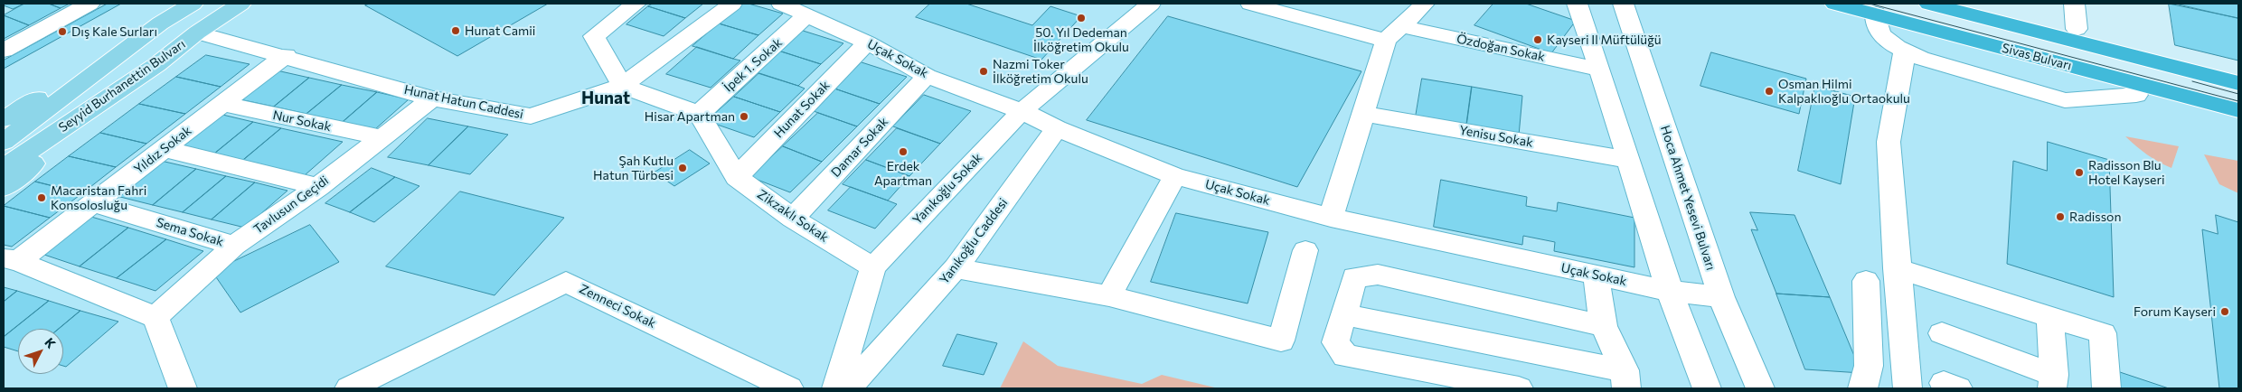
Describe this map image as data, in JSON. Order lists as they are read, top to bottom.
{
  "streets": {
    "highway": ["Sivas Bulvarı"],
    "main road": ["Seyyid Burhanettin Bulvarı"],
    "street": [
      "Özdoğan Sokak",
      "Uçak Sokak",
      "İpek 1. Sokak",
      "Hunat Hatun Caddesi",
      "Hunat Sokak",
      "Nur Sokak",
      "Yenisu Sokak",
      "Damar Sokak",
      "Yıldız Sokak",
      "Yanıkoğlu Sokak",
      "Hoca Ahmet Yesevi Bulvarı",
      "Tavlusun Geçidi",
      "Zikzaklı Sokak",
      "Sema Sokak",
      "Yanıkoğlu Caddesi",
      "Zenneci Sokak"
    ]
  },
  "crossings": [
    ["Uçak Sokak", "İpek 1. Sokak"],
    ["Uçak Sokak", "Hunat Sokak"],
    ["Uçak Sokak", "Damar Sokak"],
    ["Uçak Sokak", "Yanıkoğlu Sokak"],
    ["Uçak Sokak", "Hoca Ahmet Yesevi Bulvarı"],
    ["Uçak Sokak", "Yanıkoğlu Caddesi"],
    ["İpek 1. Sokak", "Zikzaklı Sokak"],
    ["Seyyid Burhanettin Bulvarı", "Hunat Hatun Caddesi"],
    ["Hunat Hatun Caddesi", "Yıldız Sokak"],
    ["Hunat Hatun Caddesi", "Tavlusun Geçidi"],
    ["Hunat Sokak", "Zikzaklı Sokak"],
    ["Nur Sokak", "Yıldız Sokak"],
    ["Nur Sokak", "Tavlusun Geçidi"],
    ["Damar Sokak", "Zikzaklı Sokak"],
    ["Yıldız Sokak", "Sema Sokak"],
    ["Yanıkoğlu Sokak", "Zikzaklı Sokak"],
    ["Tavlusun Geçidi", "Sema Sokak"]
  ],
  "districts": ["Hunat"],
  "places": [
    "50. Yıl Dedeman İlköğretim Okulu",
    "Hunat Camii",
    "Dış Kale Surları",
    "Kayseri Il Müftülüğü",
    "Nazmi Toker İlköğretim Okulu",
    "Osman Hilmi Kalpaklıoğlu Ortaokulu",
    "Hisar Apartman",
    "Erdek Apartman",
    "Şah Kutlu Hatun Türbesi",
    "Radisson Blu Hotel Kayseri",
    "Macaristan Fahri Konsolosluğu",
    "Radisson",
    "Forum Kayseri"
  ],
  "north": "top right"
}
